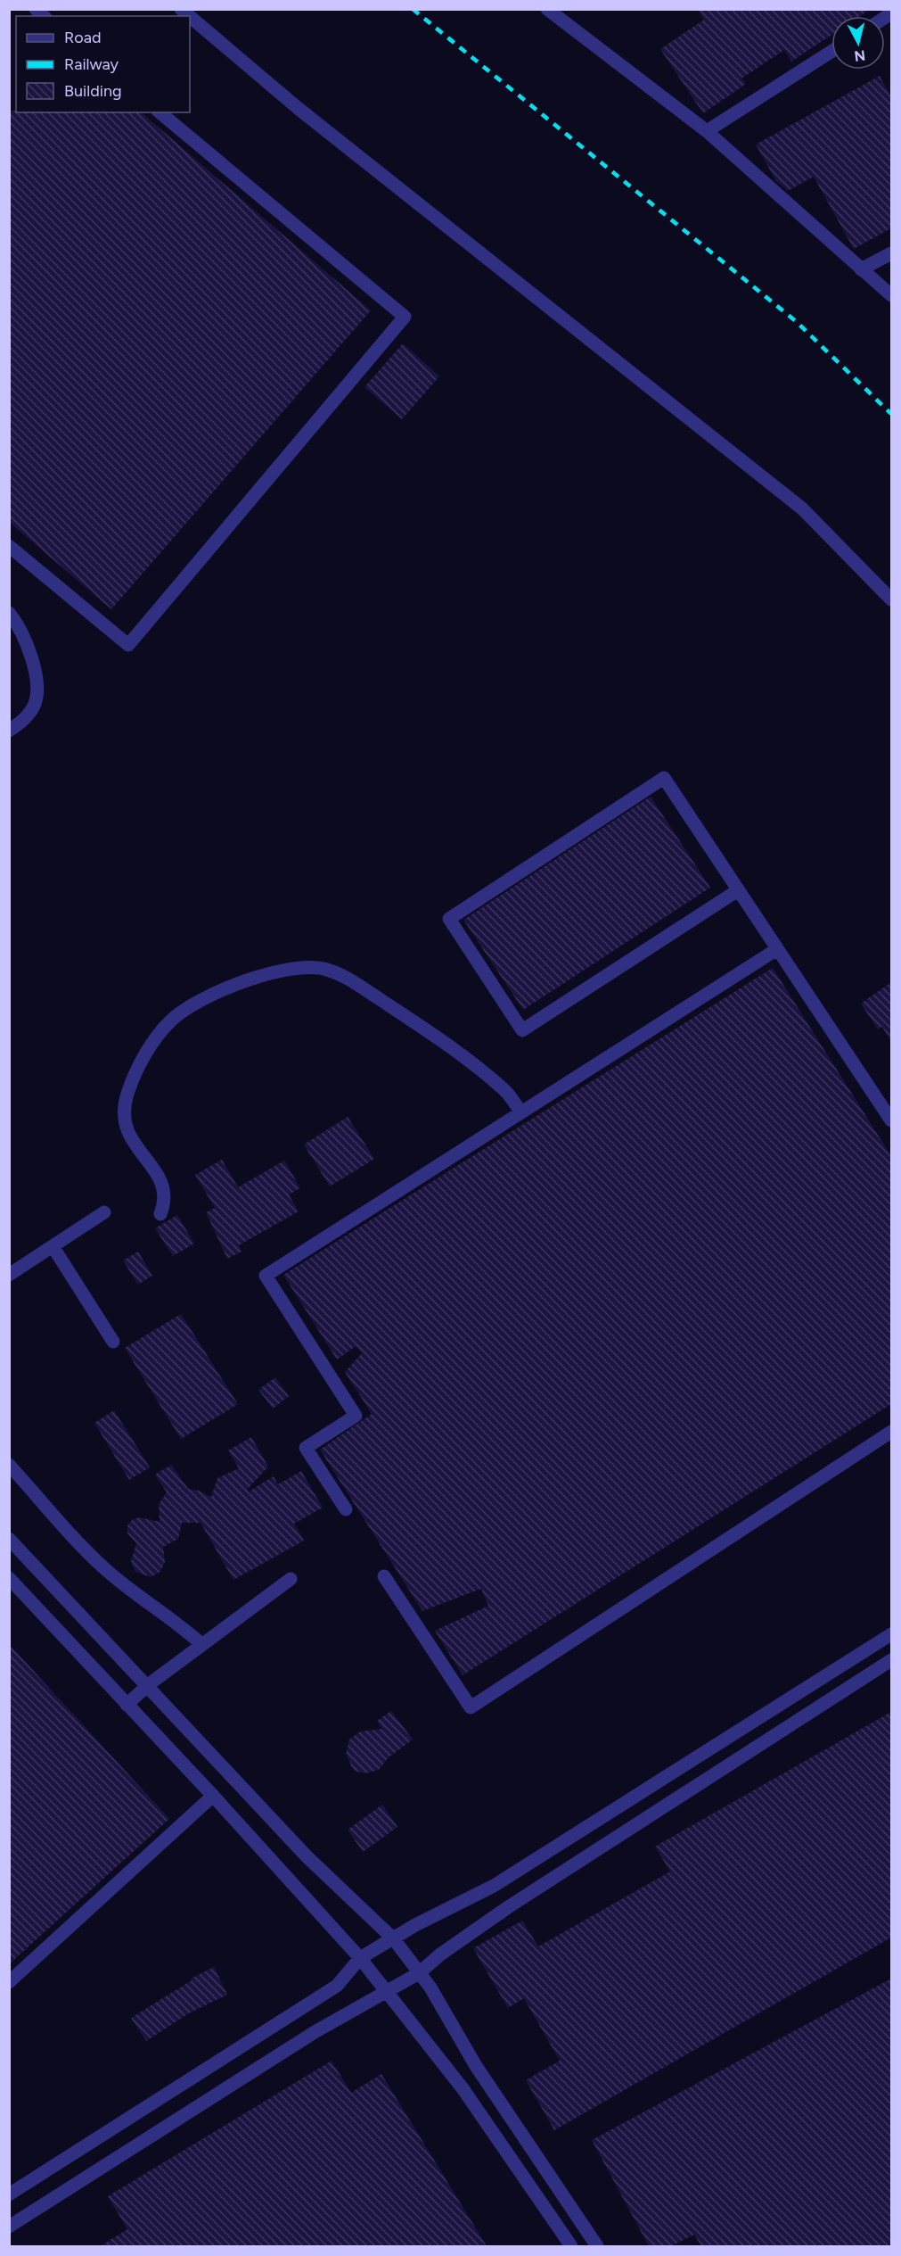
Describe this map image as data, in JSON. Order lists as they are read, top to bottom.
{
  "legend": ["Road", "Railway", "Building"],
  "north": "bottom"
}
